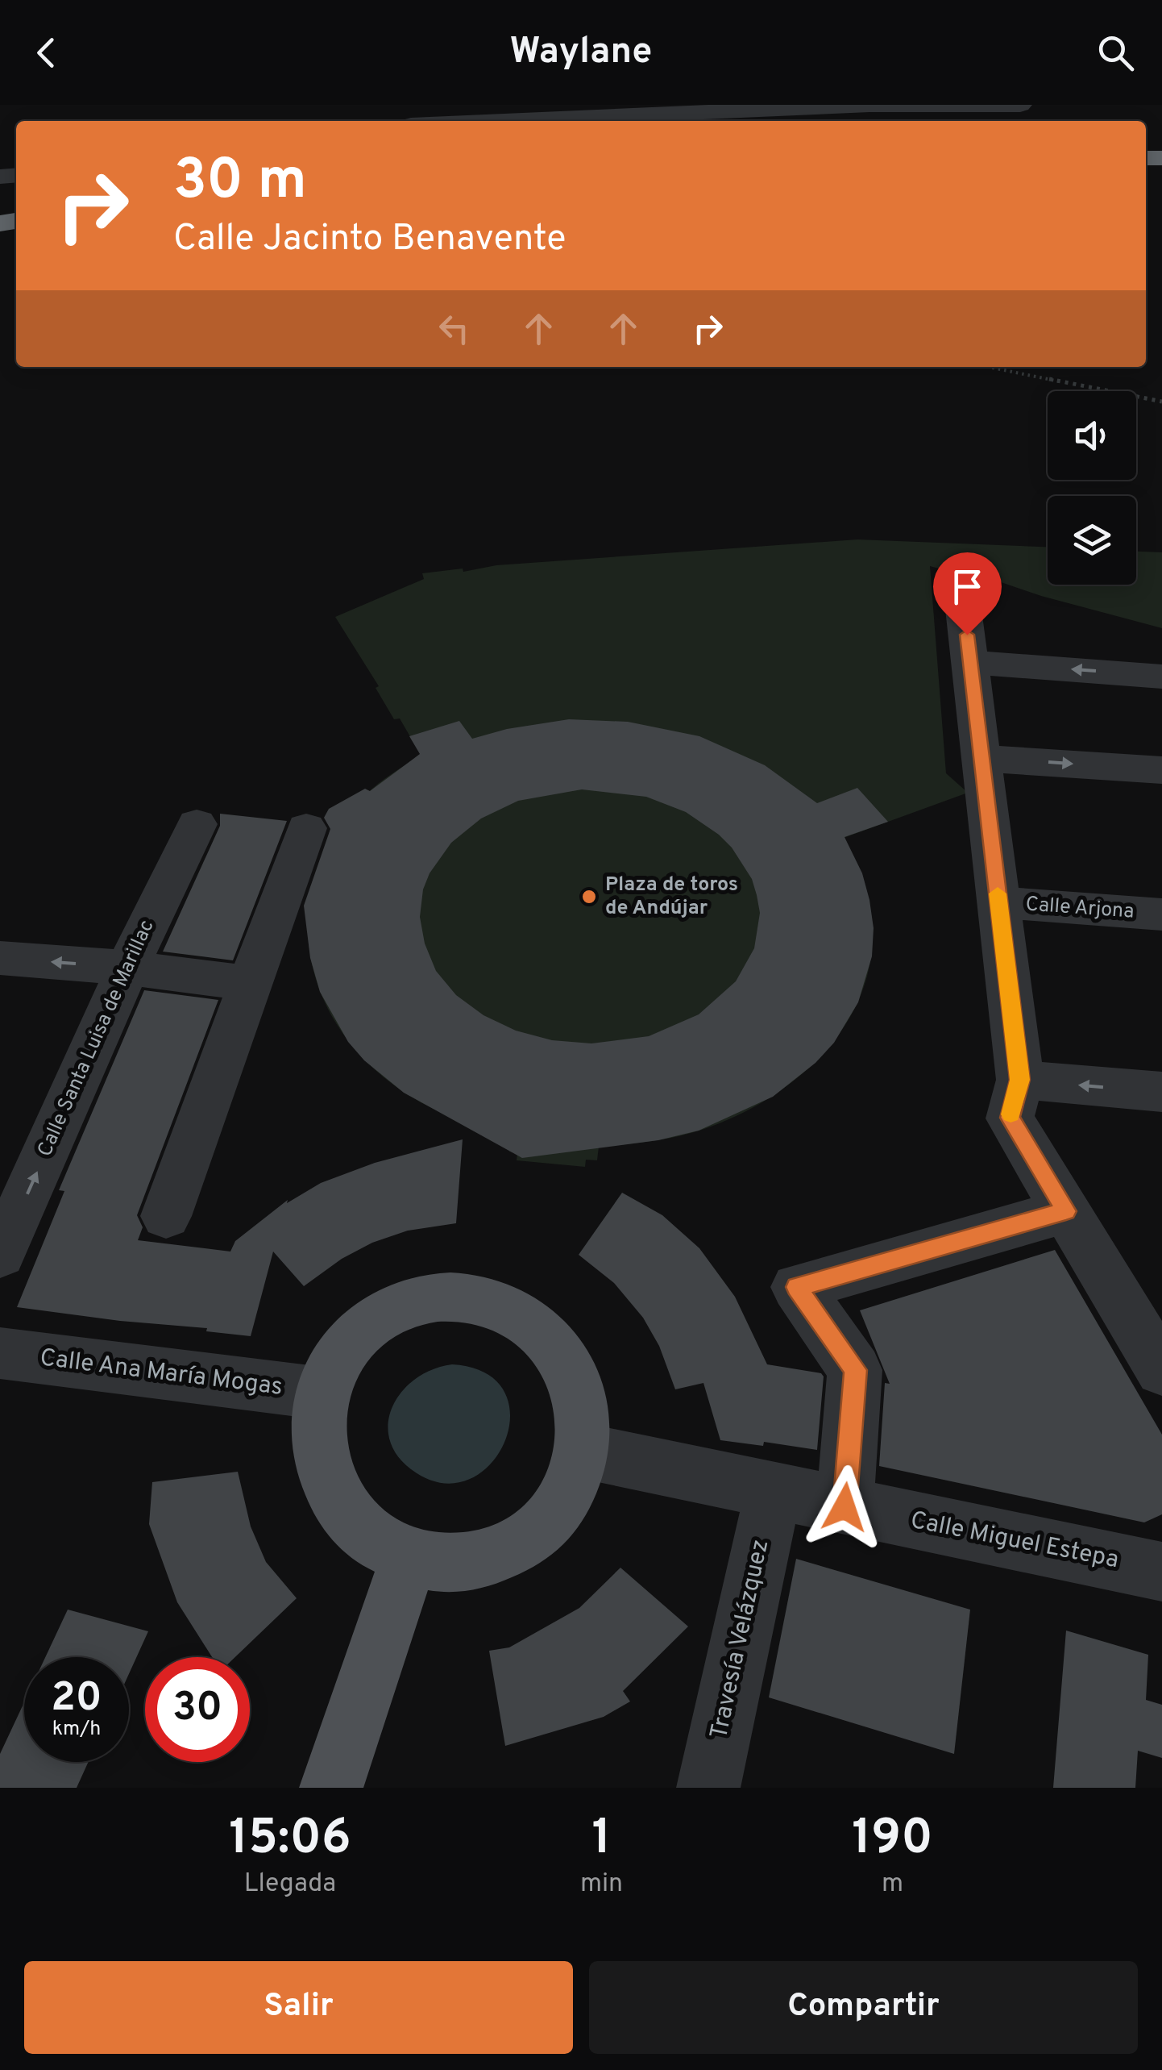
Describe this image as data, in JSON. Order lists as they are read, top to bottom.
{
  "streets": {
    "street": [
      "Calle Arjona",
      "Calle Santa Luisa de Marillac",
      "Calle Ana María Mogas",
      "Calle Miguel Estepa",
      "Travesía Velázquez"
    ]
  },
  "crossings": [
    ["Calle Ana María Mogas", "Calle Miguel Estepa"],
    ["Calle Miguel Estepa", "Travesía Velázquez"]
  ],
  "places": ["Plaza de toros de Andújar"],
  "page": {
    "header": "Waylane",
    "turn": ["30 m", "Calle Jacinto Benavente"],
    "speed": "20 km/h",
    "limit": "30",
    "eta": [
      "15:06",
      "Llegada",
      "1",
      "min",
      "190",
      "m"
    ],
    "buttons": ["Salir", "Compartir"]
  }
}
